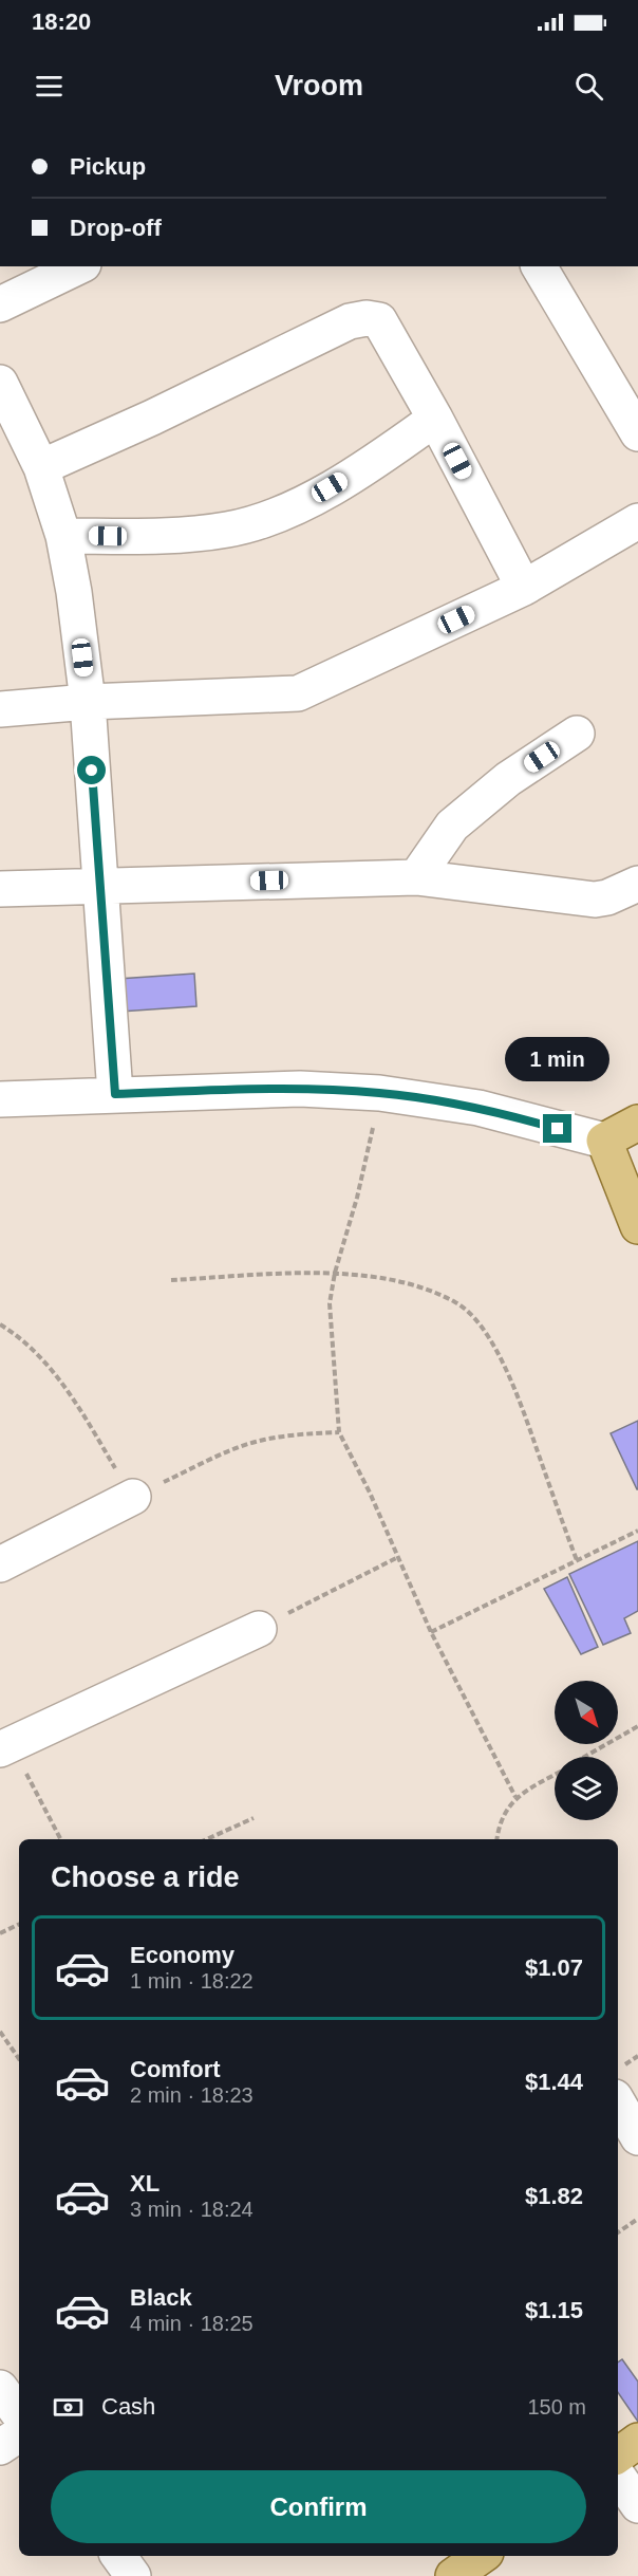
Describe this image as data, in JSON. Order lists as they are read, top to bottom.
{
  "north": "bottom right",
  "page": {
    "status": "18:20",
    "header": "Vroom",
    "banner": ["Pickup", "Drop-off"],
    "bubble": "1 min",
    "heading": "Choose a ride",
    "list": [
      {
        "name": "Economy",
        "note": "1 min · 18:22",
        "value": "$1.07"
      },
      {
        "name": "Comfort",
        "note": "2 min · 18:23",
        "value": "$1.44"
      },
      {
        "name": "XL",
        "note": "3 min · 18:24",
        "value": "$1.82"
      },
      {
        "name": "Black",
        "note": "4 min · 18:25",
        "value": "$1.15"
      }
    ],
    "pay": ["Cash", "150 m"],
    "buttons": "Confirm"
  }
}
